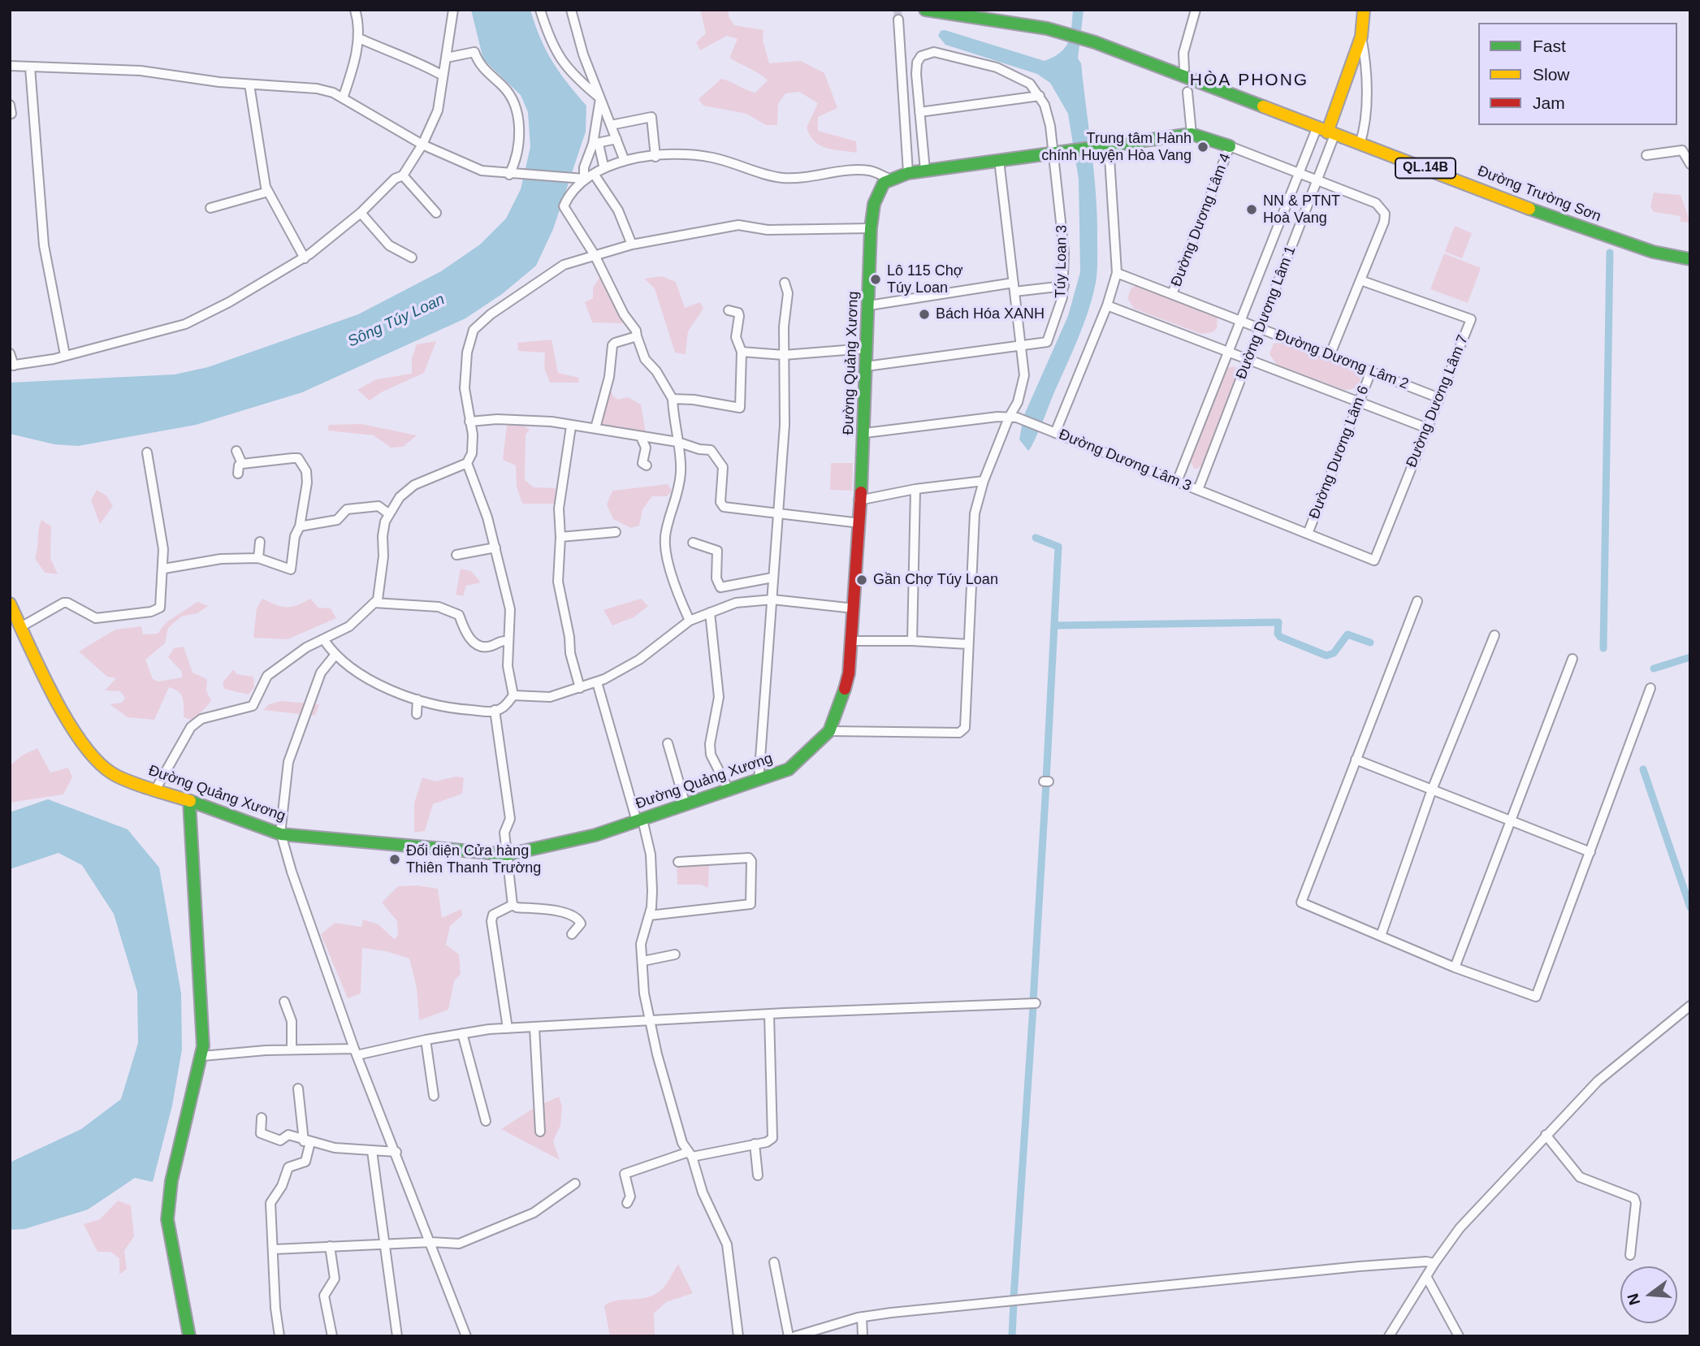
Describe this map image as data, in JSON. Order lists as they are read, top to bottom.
{
  "streets": {
    "main road": ["QL.14B", "Đường Trường Sơn", "Đường Quảng Xương"],
    "street": [
      "Đường Dương Lâm 4",
      "Túy Loan 3",
      "Đường Dương Lâm 1",
      "Đường Dương Lâm 2",
      "Đường Dương Lâm 7",
      "Đường Dương Lâm 6",
      "Đường Dương Lâm 3"
    ]
  },
  "crossings": [
    ["Đường Trường Sơn", "Đường Dương Lâm 1"],
    ["Đường Dương Lâm 4", "Đường Dương Lâm 2"],
    ["Đường Dương Lâm 1", "Đường Dương Lâm 2"],
    ["Đường Dương Lâm 1", "Đường Dương Lâm 3"],
    ["Đường Dương Lâm 2", "Đường Dương Lâm 7"],
    ["Đường Dương Lâm 2", "Đường Dương Lâm 6"],
    ["Đường Quảng Xương", "Đường Dương Lâm 3"],
    ["Đường Dương Lâm 7", "Đường Dương Lâm 3"],
    ["Đường Dương Lâm 6", "Đường Dương Lâm 3"]
  ],
  "districts": ["HÒA PHONG"],
  "water": ["Sông Túy Loan"],
  "places": [
    "Trung tâm Hành chính Huyện Hòa Vang",
    "NN & PTNT Hoà Vang",
    "Lô 115 Chợ Túy Loan",
    "Bách Hóa XANH",
    "Gần Chợ Túy Loan",
    "Đối diện Cửa hàng Thiên Thanh Trường"
  ],
  "legend": ["Fast", "Slow", "Jam"],
  "north": "left"
}
